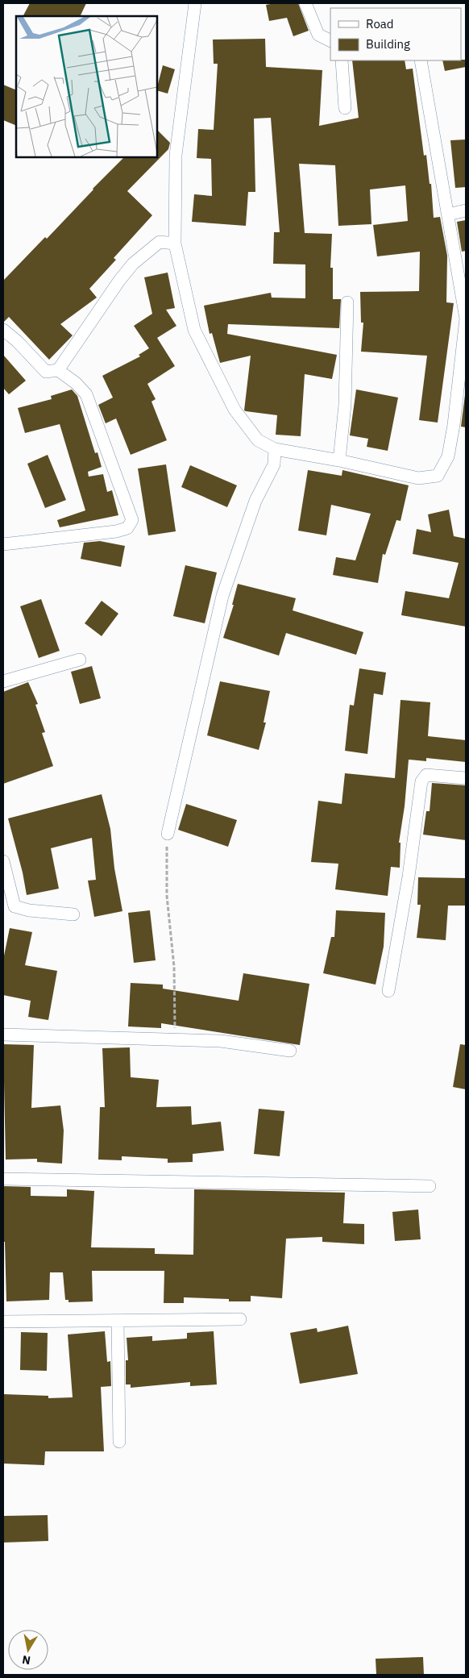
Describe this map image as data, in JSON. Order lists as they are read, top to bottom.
{
  "legend": ["Road", "Building"],
  "north": "bottom"
}
